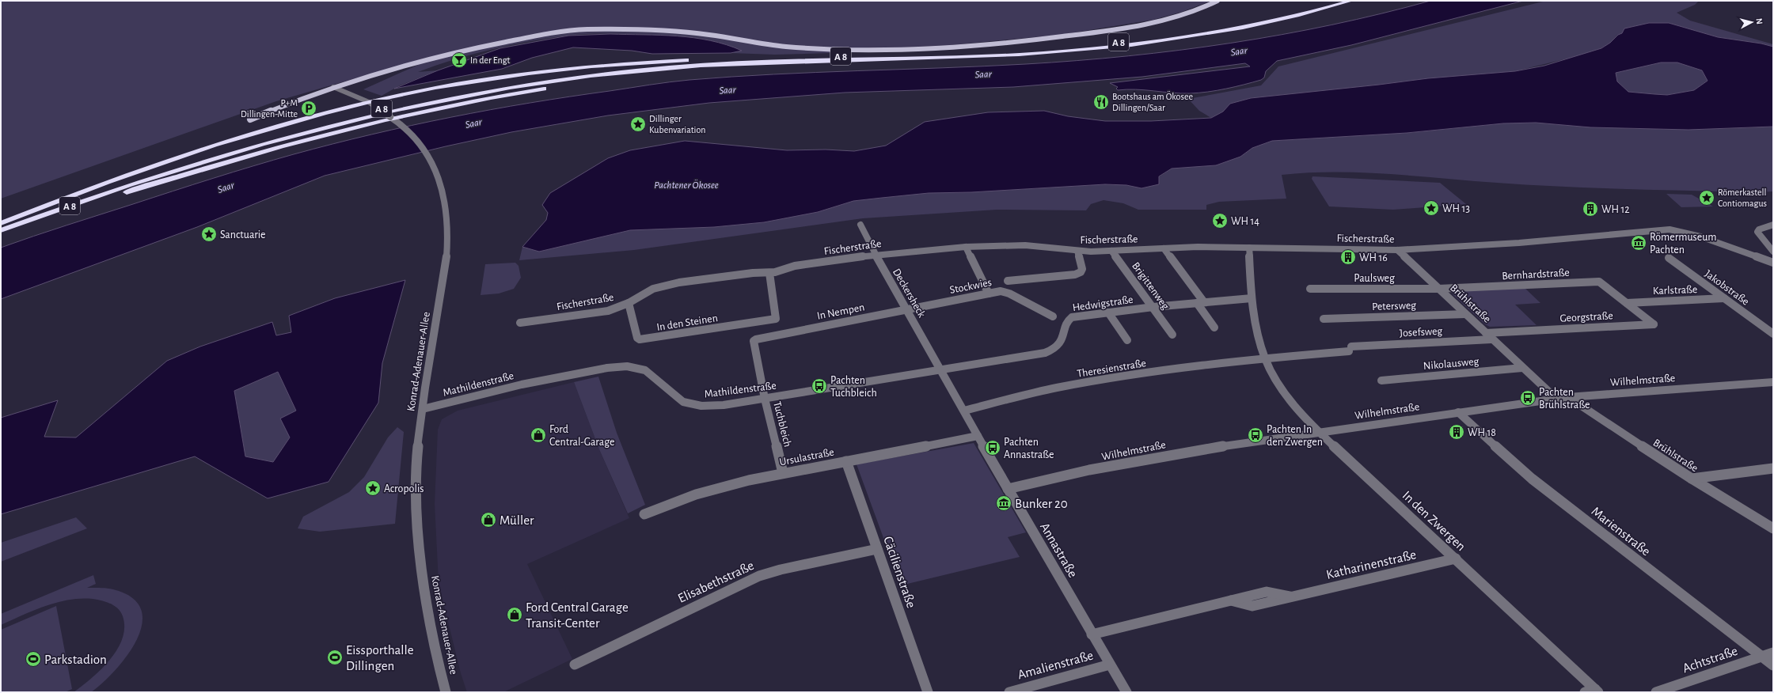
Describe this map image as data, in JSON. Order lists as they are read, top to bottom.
{
  "streets": {
    "highway": ["A 8"],
    "street": [
      "Fischerstraße",
      "Bernhardstraße",
      "Paulsweg",
      "Stockwies",
      "Brigittenweg",
      "Jakobstraße",
      "Karlstraße",
      "Deckersheck",
      "Hedwigstraße",
      "Brühlstraße",
      "Petersweg",
      "In Nempen",
      "Georgstraße",
      "In den Steinen",
      "Josefsweg",
      "Konrad-Adenauer-Allee",
      "Nikolausweg",
      "Theresienstraße",
      "Wilhelmstraße",
      "Mathildenstraße",
      "Tuchbleich",
      "Ursulastraße",
      "In den Zwergen",
      "Marienstraße",
      "Annastraße",
      "Katharinenstraße",
      "Cäcilienstraße",
      "Elisabethstraße",
      "Achtstraße",
      "Amalienstraße"
    ]
  },
  "crossings": [
    ["Fischerstraße", "Brigittenweg"],
    ["Fischerstraße", "Deckersheck"],
    ["Fischerstraße", "Brühlstraße"],
    ["Fischerstraße", "In den Steinen"],
    ["Fischerstraße", "In den Zwergen"],
    ["Bernhardstraße", "Paulsweg"],
    ["Bernhardstraße", "Karlstraße"],
    ["Bernhardstraße", "Brühlstraße"],
    ["Bernhardstraße", "Georgstraße"],
    ["Paulsweg", "Brühlstraße"],
    ["Stockwies", "Deckersheck"],
    ["Stockwies", "In Nempen"],
    ["Brigittenweg", "Hedwigstraße"],
    ["Jakobstraße", "Karlstraße"],
    ["Karlstraße", "Georgstraße"],
    ["Deckersheck", "Hedwigstraße"],
    ["Deckersheck", "In Nempen"],
    ["Deckersheck", "Mathildenstraße"],
    ["Deckersheck", "Annastraße"],
    ["Hedwigstraße", "Mathildenstraße"],
    ["Hedwigstraße", "In den Zwergen"],
    ["Hedwigstraße", "Annastraße"],
    ["Brühlstraße", "Petersweg"],
    ["Brühlstraße", "Georgstraße"],
    ["Brühlstraße", "Josefsweg"],
    ["Brühlstraße", "Nikolausweg"],
    ["Brühlstraße", "Wilhelmstraße"],
    ["In Nempen", "Mathildenstraße"],
    ["In Nempen", "Tuchbleich"],
    ["Georgstraße", "Josefsweg"],
    ["Josefsweg", "Theresienstraße"],
    ["Josefsweg", "In den Zwergen"],
    ["Konrad-Adenauer-Allee", "Mathildenstraße"],
    ["Theresienstraße", "In den Zwergen"],
    ["Theresienstraße", "Annastraße"],
    ["Wilhelmstraße", "In den Zwergen"],
    ["Wilhelmstraße", "Marienstraße"],
    ["Wilhelmstraße", "Annastraße"],
    ["Mathildenstraße", "Tuchbleich"],
    ["Mathildenstraße", "Annastraße"],
    ["Tuchbleich", "Ursulastraße"],
    ["Ursulastraße", "Annastraße"],
    ["Ursulastraße", "Cäcilienstraße"],
    ["In den Zwergen", "Katharinenstraße"],
    ["Marienstraße", "Achtstraße"],
    ["Annastraße", "Katharinenstraße"],
    ["Annastraße", "Amalienstraße"],
    ["Cäcilienstraße", "Elisabethstraße"]
  ],
  "water": ["Saar", "Pachtener Ökosee"],
  "places": {
    "bar": ["In der Engt"],
    "restaurant": ["Bootshaus am Ökosee Dillingen/Saar"],
    "parking": ["P+M Dillingen-Mitte"],
    "place": [
      "Dillinger Kubenvariation",
      "Römerkastell Contiomagus",
      "WH 13",
      "WH 14",
      "Sanctuarie",
      "Acropolis"
    ],
    "building": ["WH 12", "WH 16", "WH 18"],
    "museum": ["Römermuseum Pachten", "Bunker 20"],
    "bus stop": [
      "Pachten Tuchbleich",
      "Pachten Brühlstraße",
      "Pachten In den Zwergen",
      "Pachten Annastraße"
    ],
    "shop": ["Ford Central-Garage", "Müller", "Ford Central Garage Transit-Center"],
    "sports": ["Eissporthalle Dillingen", "Parkstadion"]
  },
  "north": "right"
}
